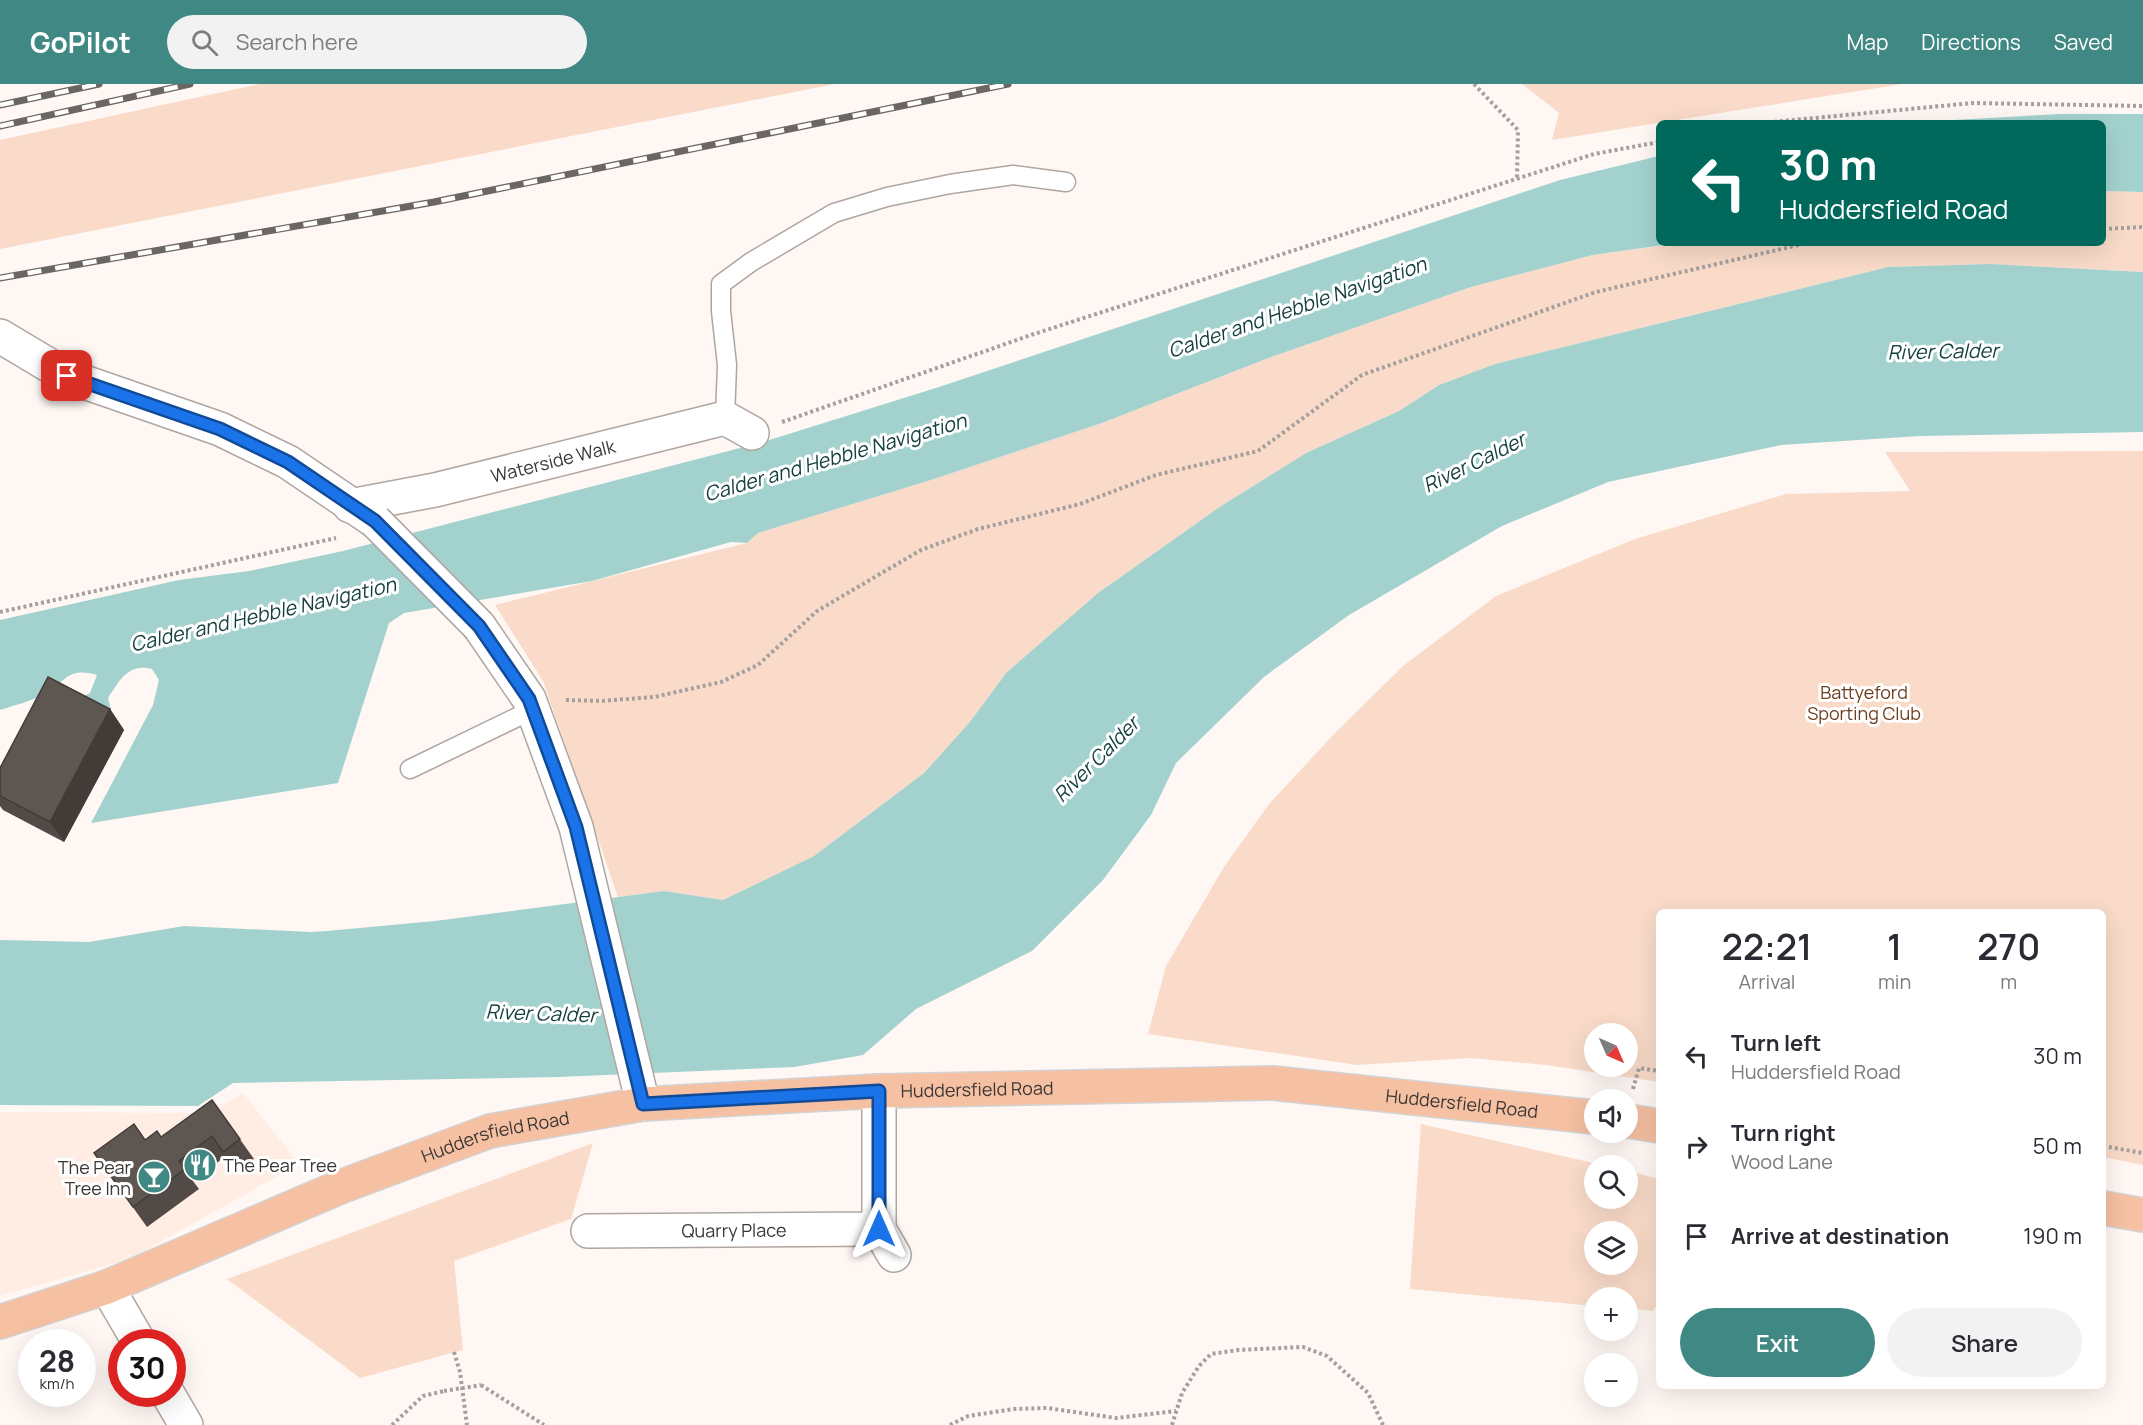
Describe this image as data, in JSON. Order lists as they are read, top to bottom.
{
  "streets": {
    "highway": ["Huddersfield Road"],
    "street": ["Waterside Walk", "Quarry Place"]
  },
  "crossings": [
    ["Huddersfield Road", "Quarry Place"]
  ],
  "water": ["Calder and Hebble Navigation", "River Calder"],
  "parks": ["Battyeford Sporting Club"],
  "places": {
    "restaurant": ["The Pear Tree"],
    "bar": ["The Pear Tree Inn"]
  },
  "north": "bottom right",
  "page": {
    "header": "GoPilot",
    "search": "Search here",
    "nav": ["Map", "Directions", "Saved"],
    "turn": ["30 m", "Huddersfield Road"],
    "eta": [
      "22:21",
      "Arrival",
      "1",
      "min",
      "270",
      "m"
    ],
    "list": [
      {
        "name": "Turn left",
        "note": "Huddersfield Road",
        "value": "30 m"
      },
      {
        "name": "Turn right",
        "note": "Wood Lane",
        "value": "50 m"
      },
      {
        "name": "Arrive at destination",
        "value": "190 m"
      }
    ],
    "map_buttons": ["+", "−"],
    "buttons": ["Exit", "Share"],
    "speed": "28 km/h",
    "limit": "30"
  }
}
